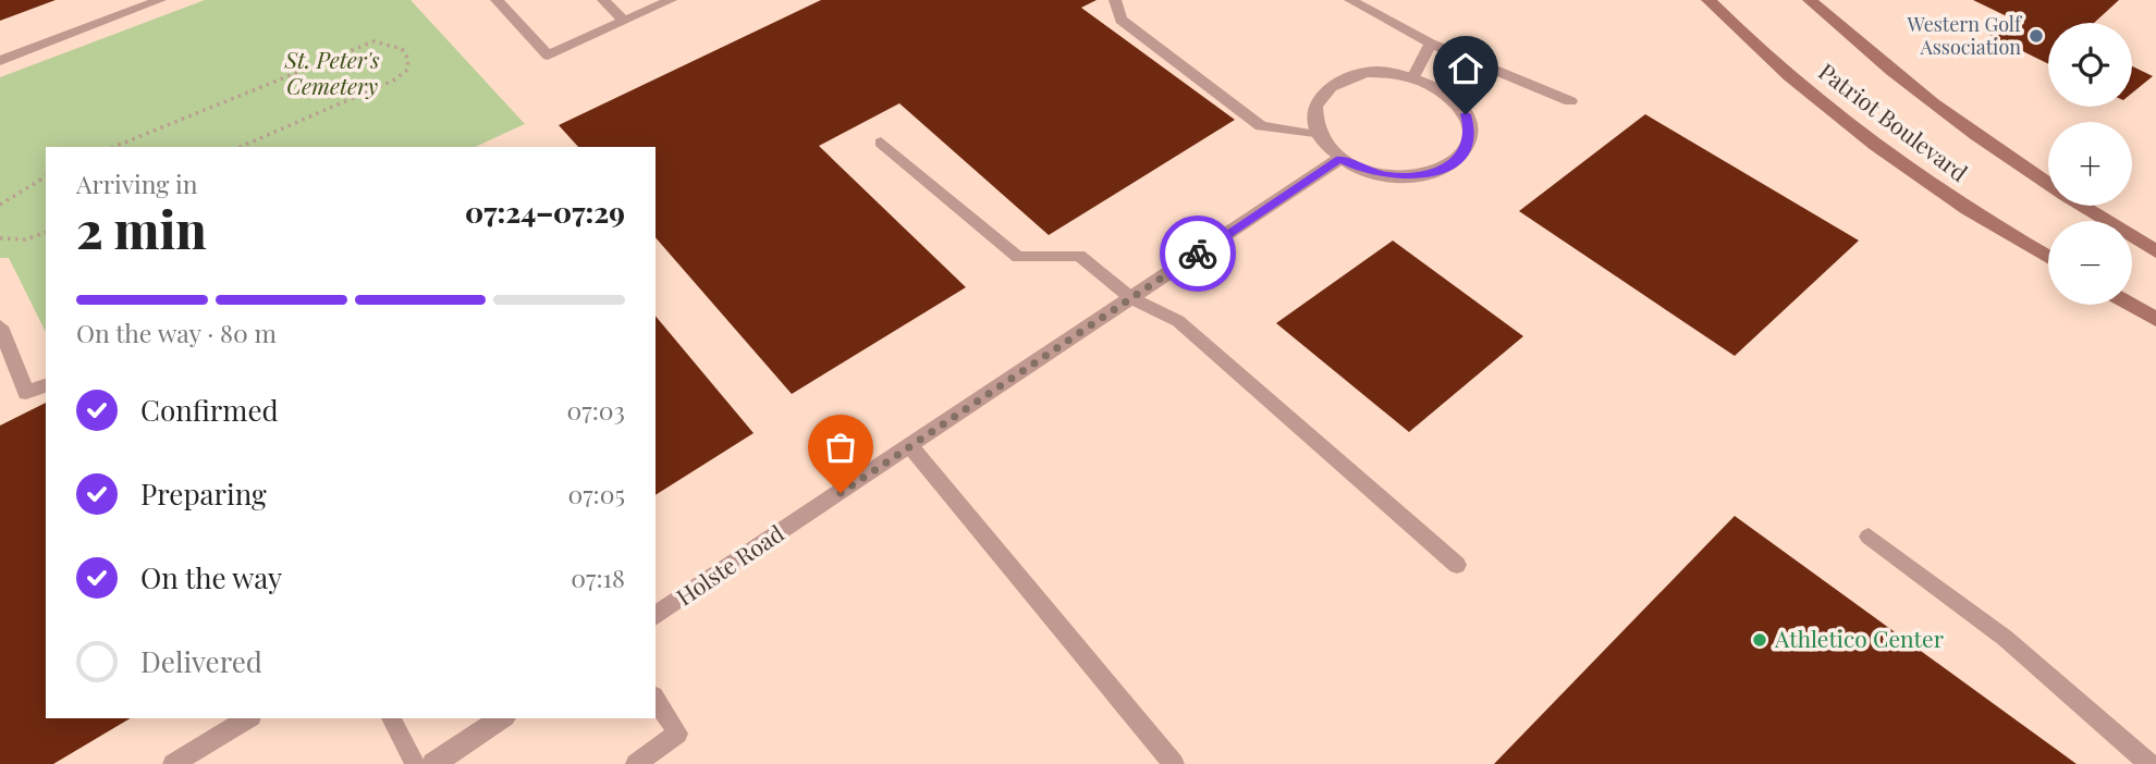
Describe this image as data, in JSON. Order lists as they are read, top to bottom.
{
  "streets": {
    "main road": ["Patriot Boulevard"],
    "street": ["Holste Road"]
  },
  "parks": ["St. Peter's Cemetery"],
  "places": ["Western Golf Association", "Athletico Center"],
  "page": {
    "map_buttons": ["+", "−"],
    "heading": ["2 min", "Arriving in", "07:24–07:29"],
    "bar": "On the way · 80 m",
    "list": [
      ["Confirmed", "07:03"],
      ["Preparing", "07:05"],
      ["On the way", "07:18"],
      "Delivered"
    ]
  }
}
